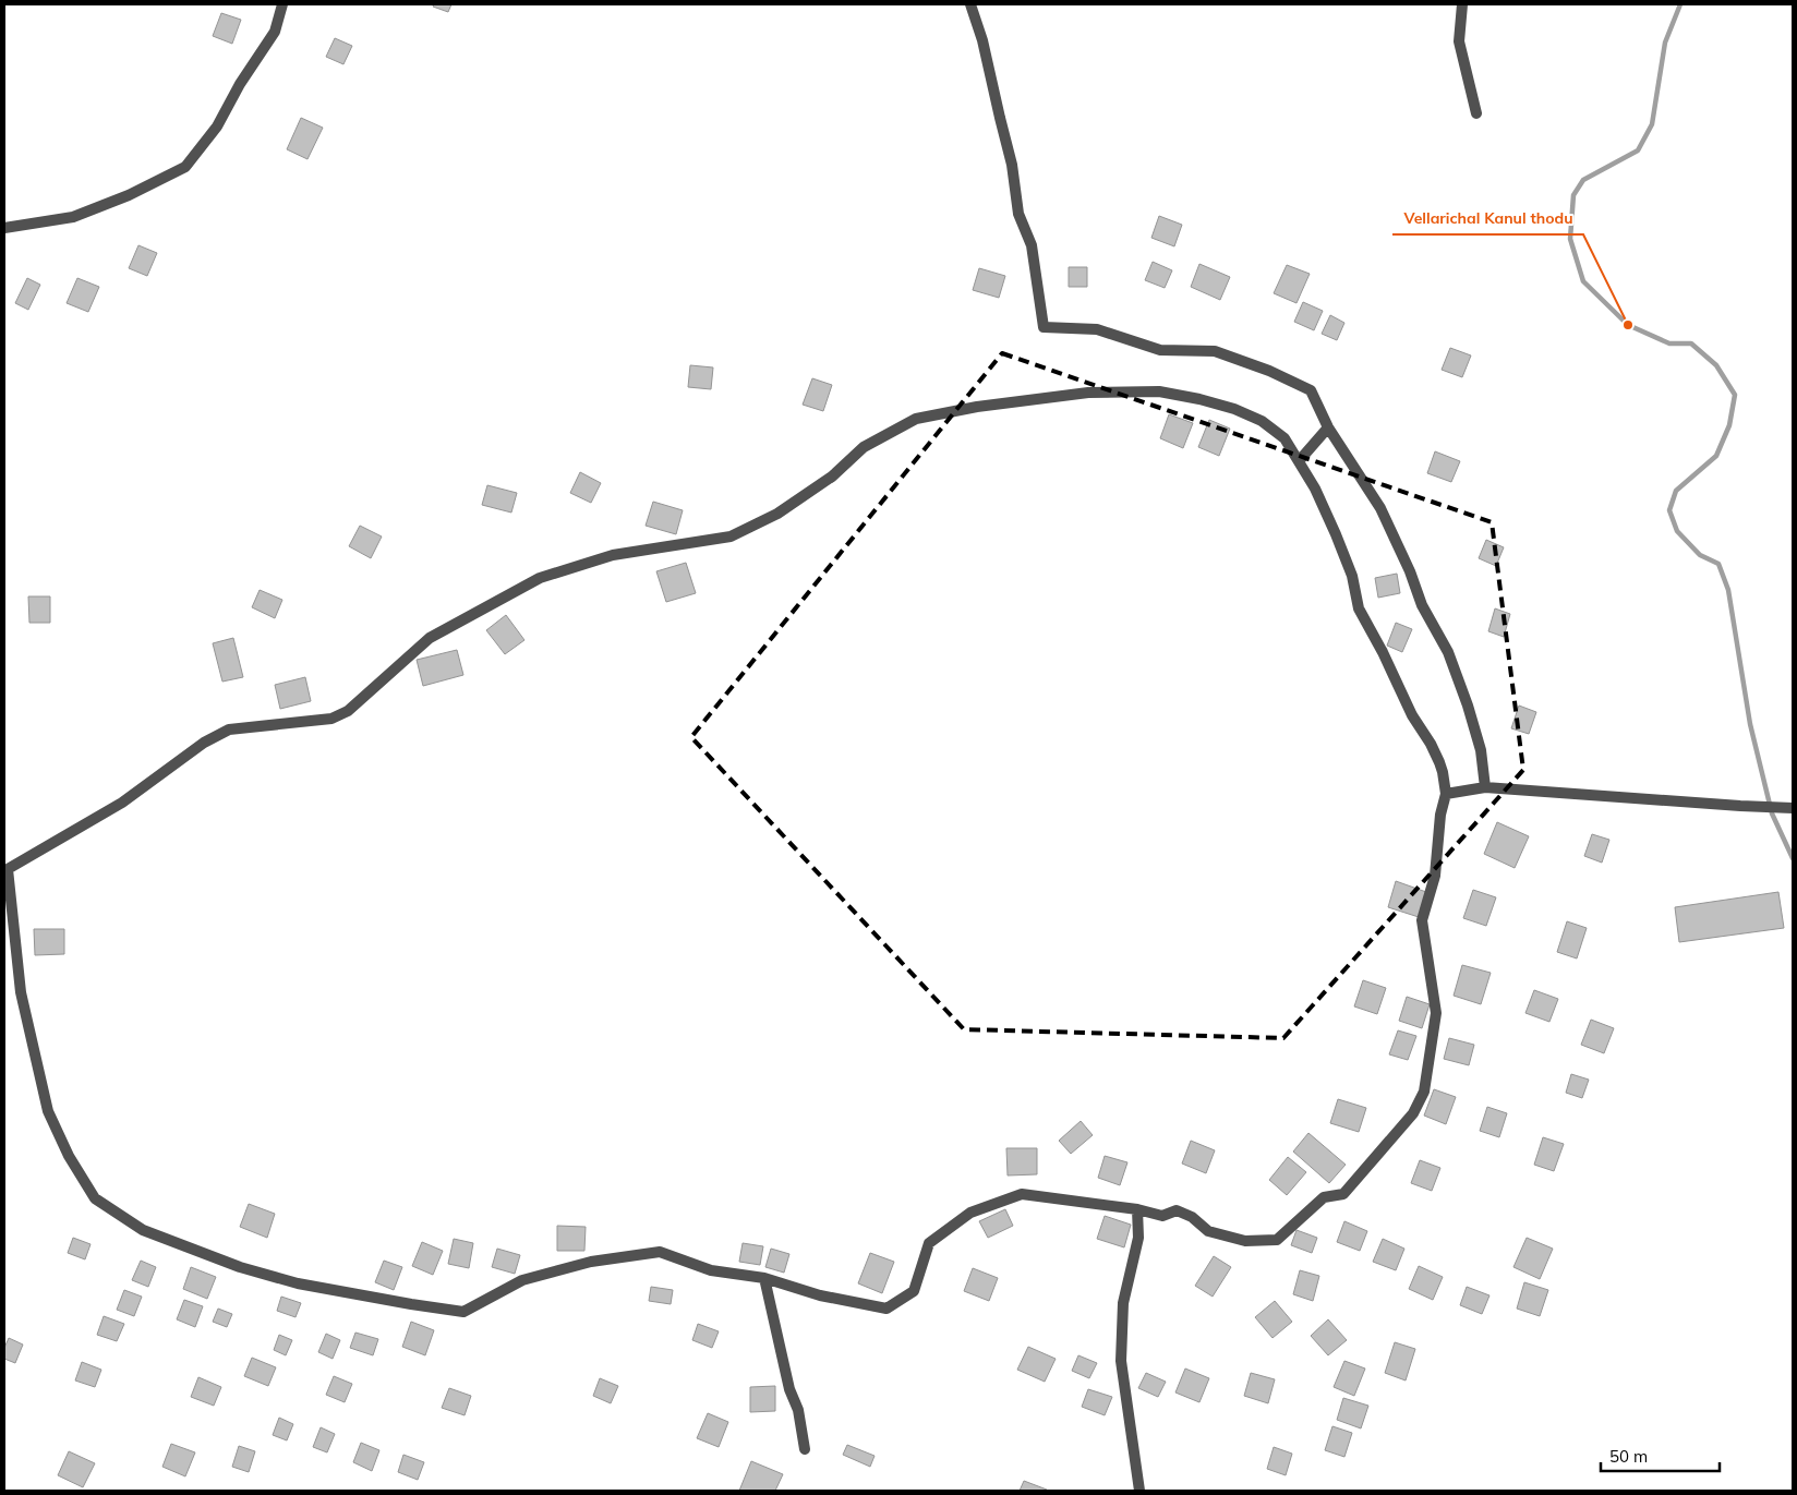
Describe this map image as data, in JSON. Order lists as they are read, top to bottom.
{
  "places": ["Vellarichal Kanul thodu"],
  "scale_bar": "50 m"
}
